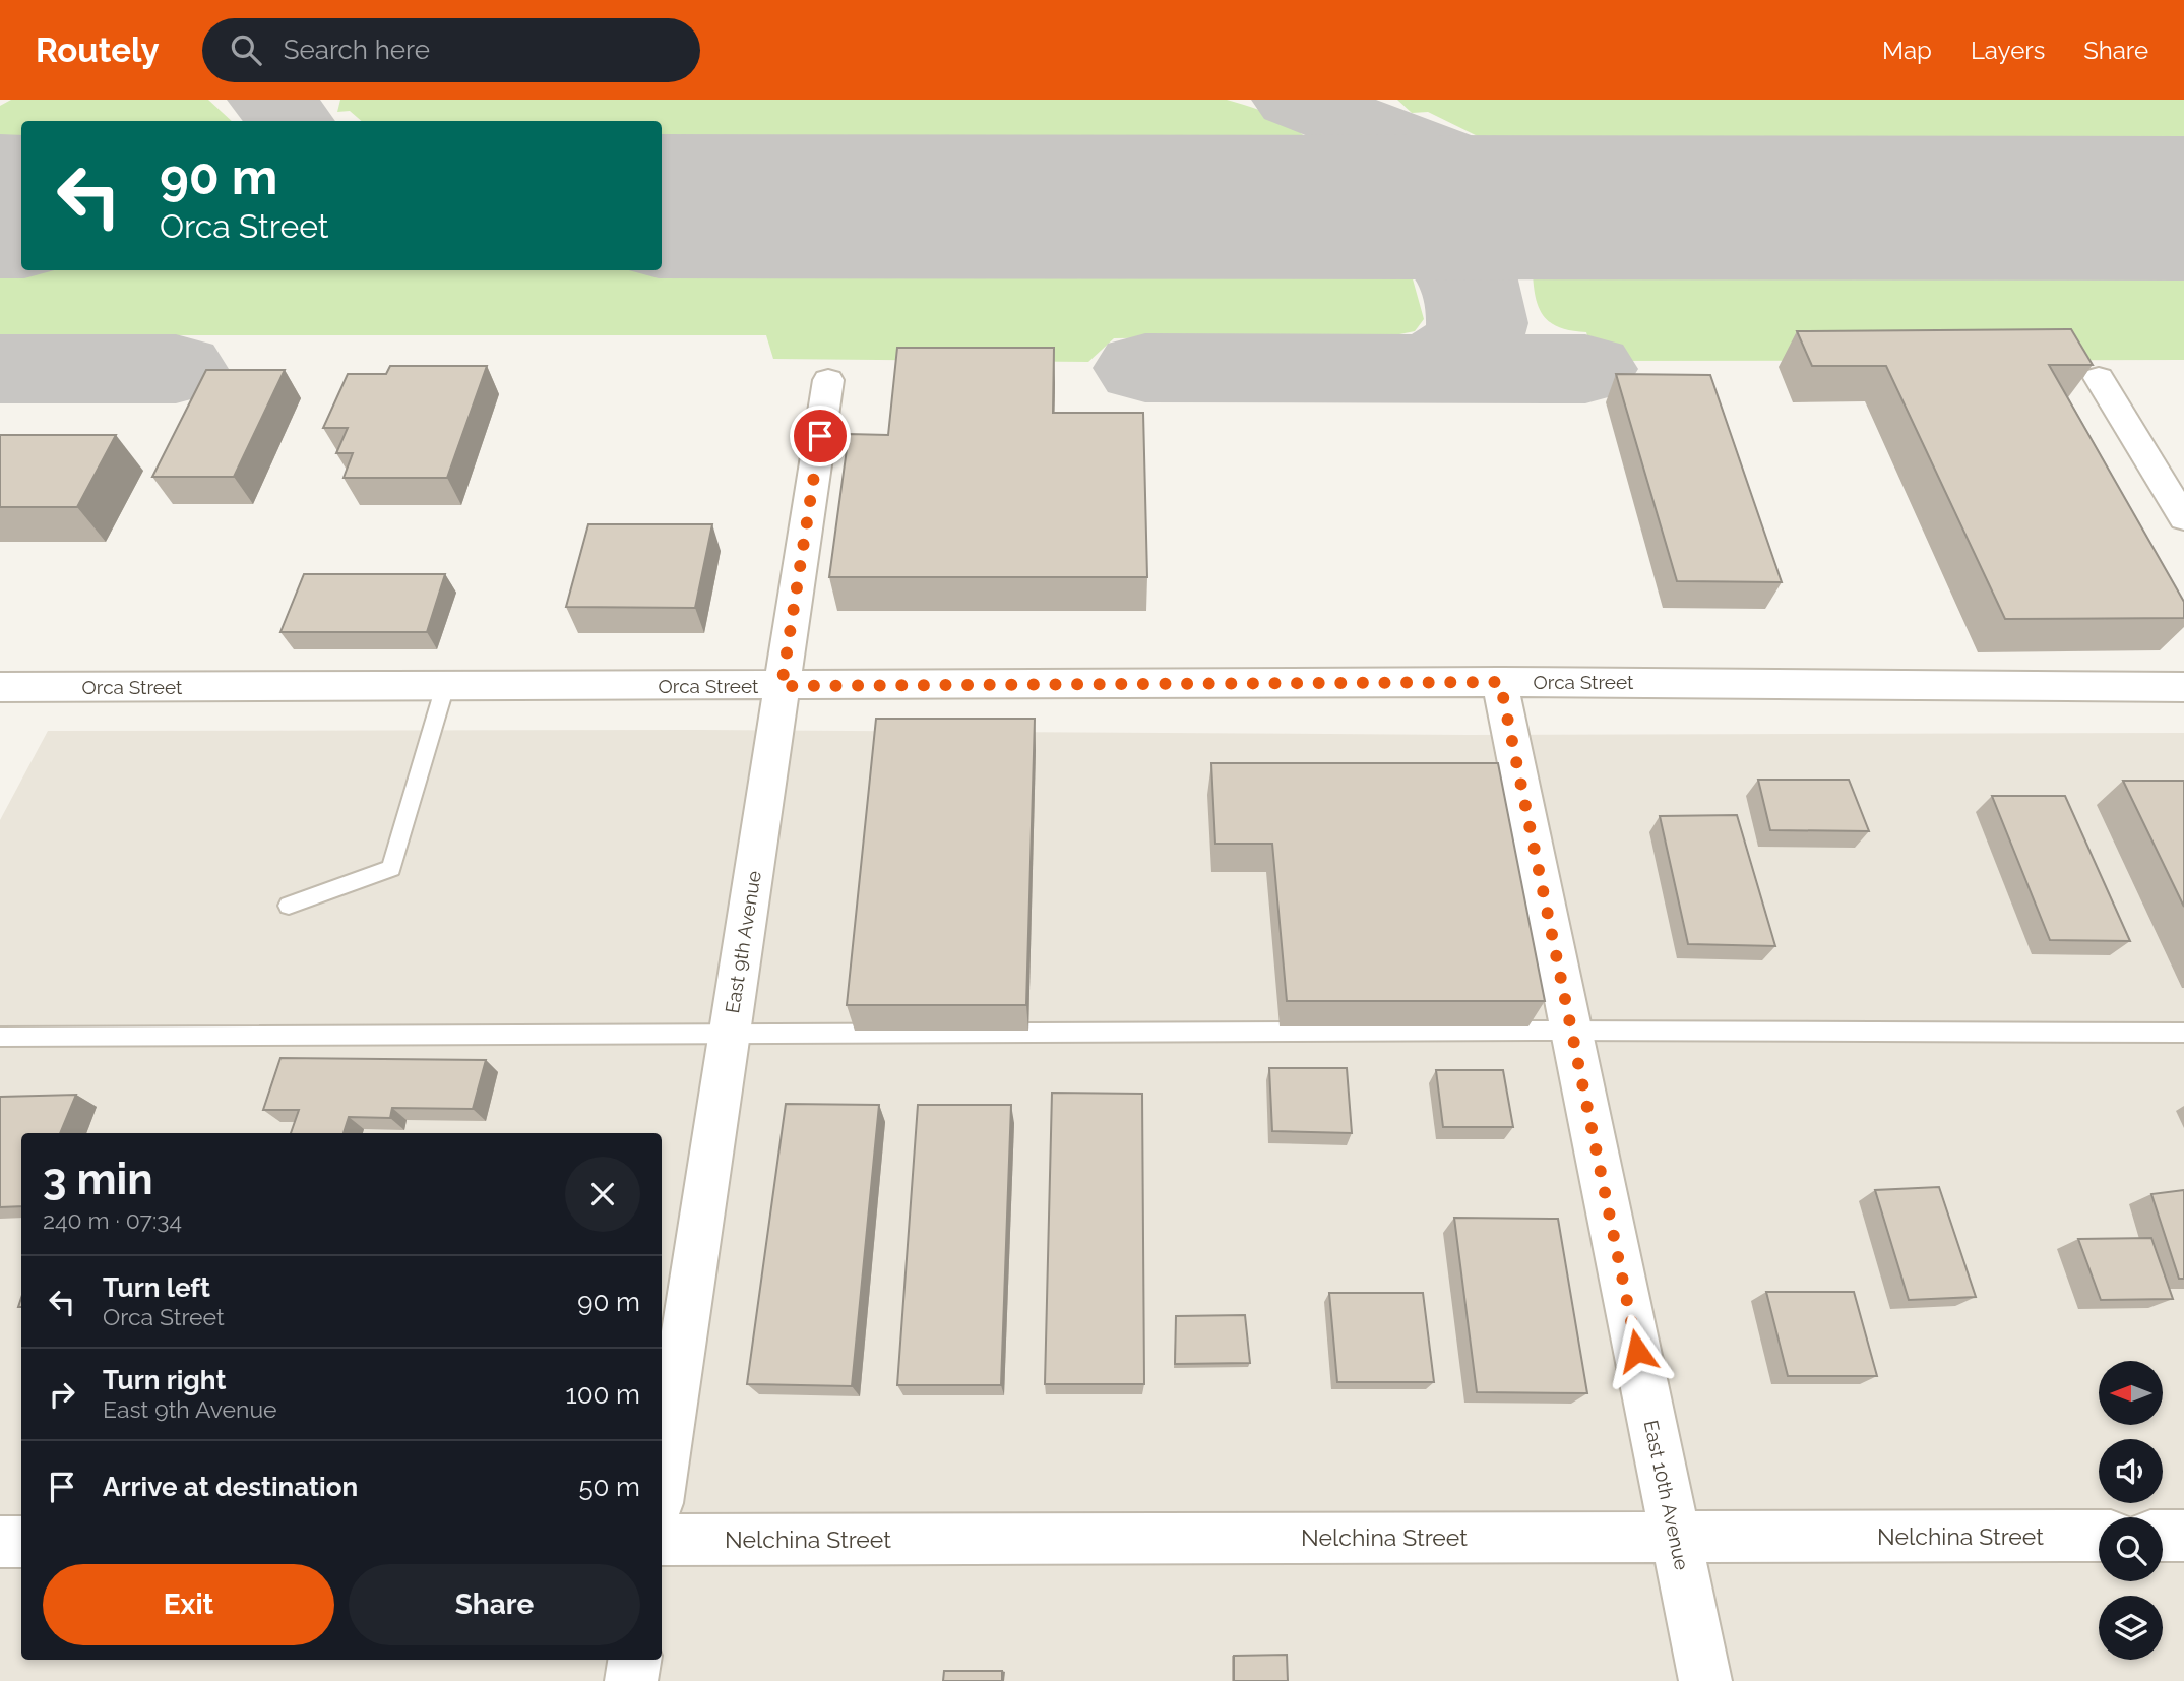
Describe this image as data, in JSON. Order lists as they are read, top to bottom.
{
  "streets": {
    "street": [
      "Orca Street",
      "East 9th Avenue",
      "East 10th Avenue",
      "Nelchina Street"
    ]
  },
  "crossings": [
    ["Orca Street", "East 9th Avenue"],
    ["Orca Street", "East 10th Avenue"],
    ["East 10th Avenue", "Nelchina Street"]
  ],
  "north": "left",
  "page": {
    "header": "Routely",
    "search": "Search here",
    "nav": ["Map", "Layers", "Share"],
    "turn": ["90 m", "Orca Street"],
    "heading": ["3 min", "240 m · 07:34"],
    "list": [
      {
        "name": "Turn left",
        "note": "Orca Street",
        "value": "90 m"
      },
      {
        "name": "Turn right",
        "note": "East 9th Avenue",
        "value": "100 m"
      },
      {
        "name": "Arrive at destination",
        "value": "50 m"
      }
    ],
    "buttons": ["Exit", "Share"]
  }
}
